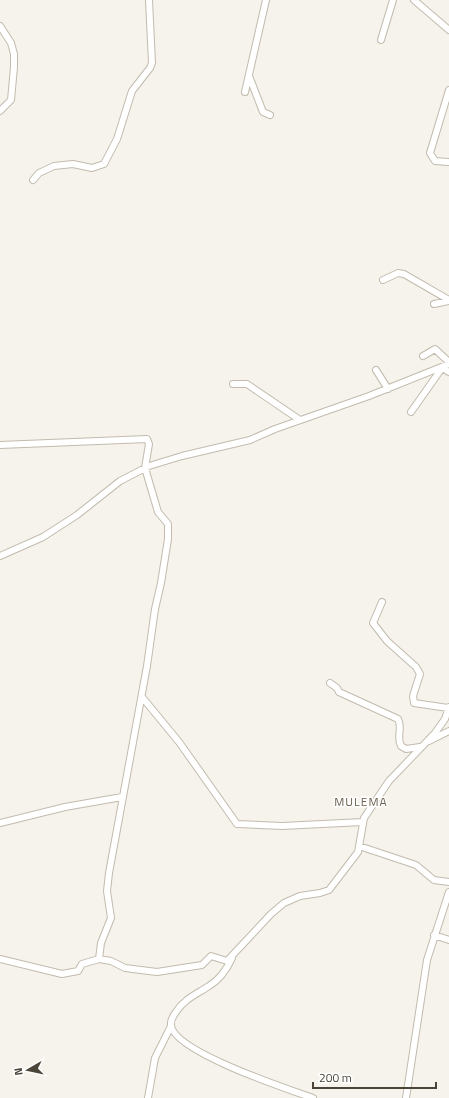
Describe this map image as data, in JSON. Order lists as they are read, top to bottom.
{
  "districts": ["MULEMA"],
  "scale_bar": "200 m",
  "north": "left"
}
